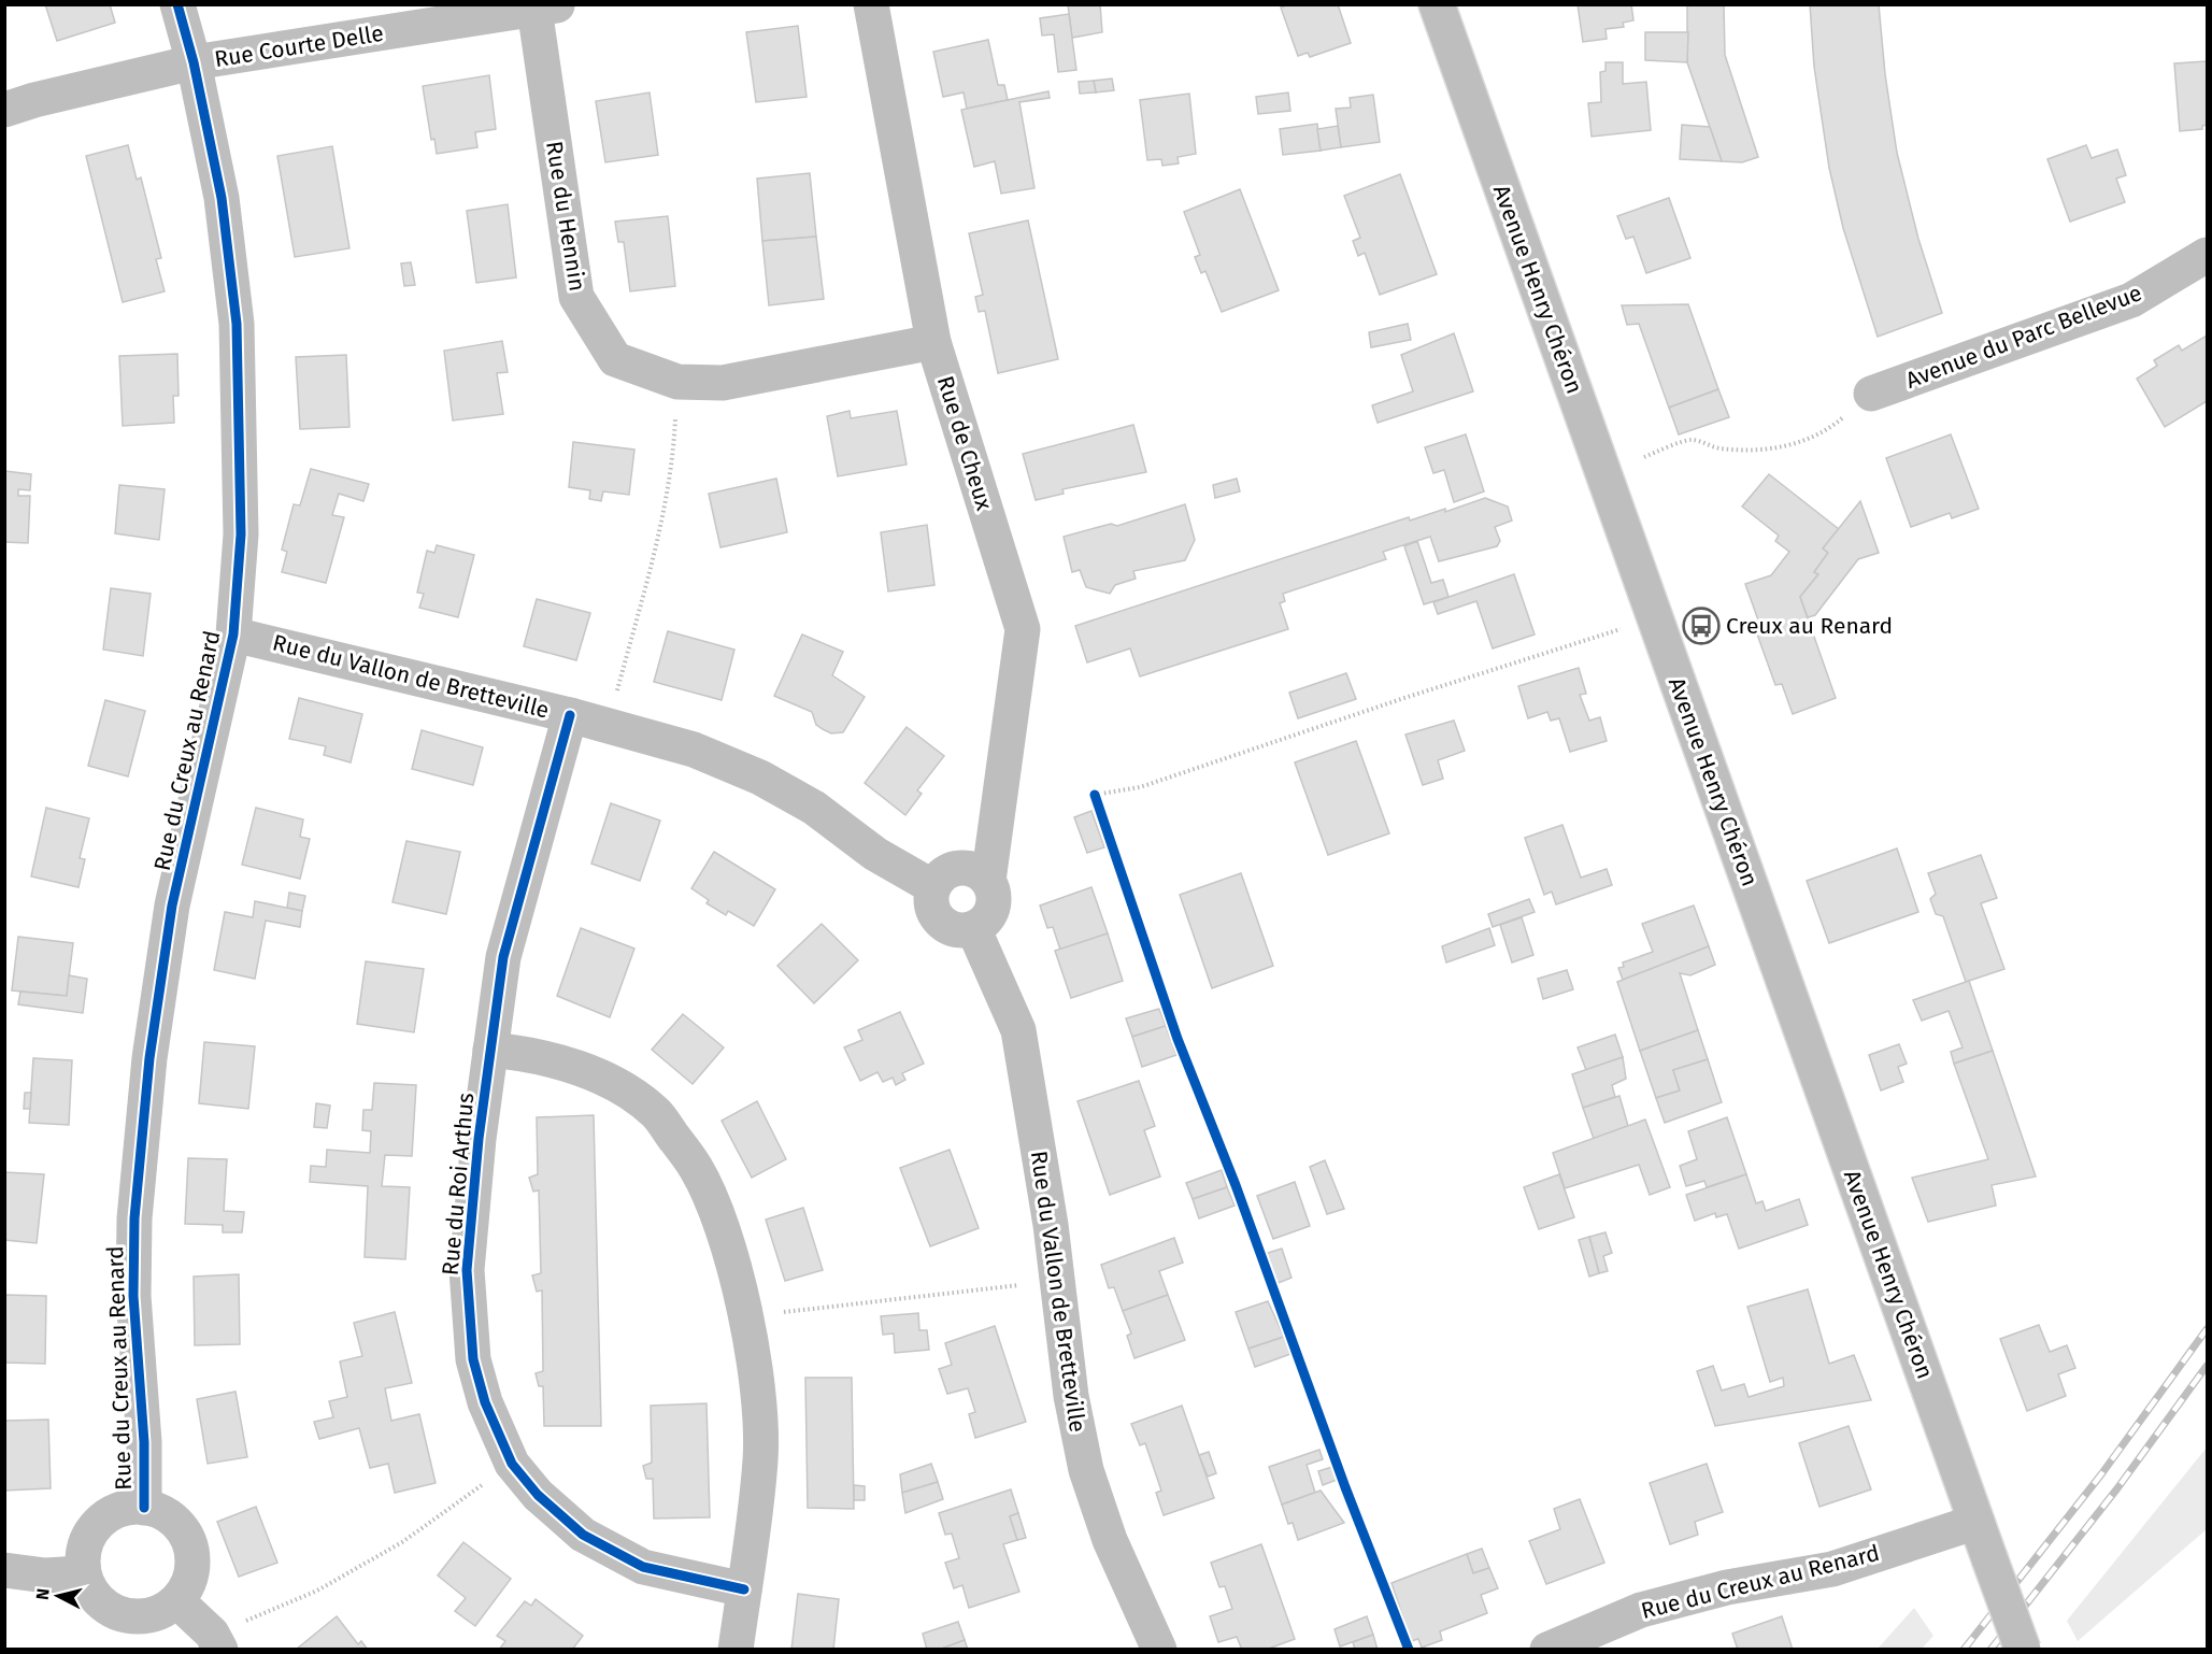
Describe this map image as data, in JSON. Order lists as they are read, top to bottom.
{
  "streets": {
    "street": [
      "Rue Courte Delle",
      "Rue du Hennin",
      "Avenue Henry Chéron",
      "Avenue du Parc Bellevue",
      "Rue de Cheux",
      "Rue du Vallon de Bretteville",
      "Rue du Creux au Renard",
      "Rue du Roi Arthus"
    ]
  },
  "crossings": [
    ["Rue Courte Delle", "Rue du Hennin"],
    ["Rue Courte Delle", "Rue du Creux au Renard"],
    ["Rue du Hennin", "Rue de Cheux"],
    ["Avenue Henry Chéron", "Rue du Creux au Renard"],
    ["Rue de Cheux", "Rue du Vallon de Bretteville"],
    ["Rue du Vallon de Bretteville", "Rue du Creux au Renard"],
    ["Rue du Vallon de Bretteville", "Rue du Roi Arthus"]
  ],
  "places": {
    "bus stop": ["Creux au Renard"]
  },
  "north": "left"
}
